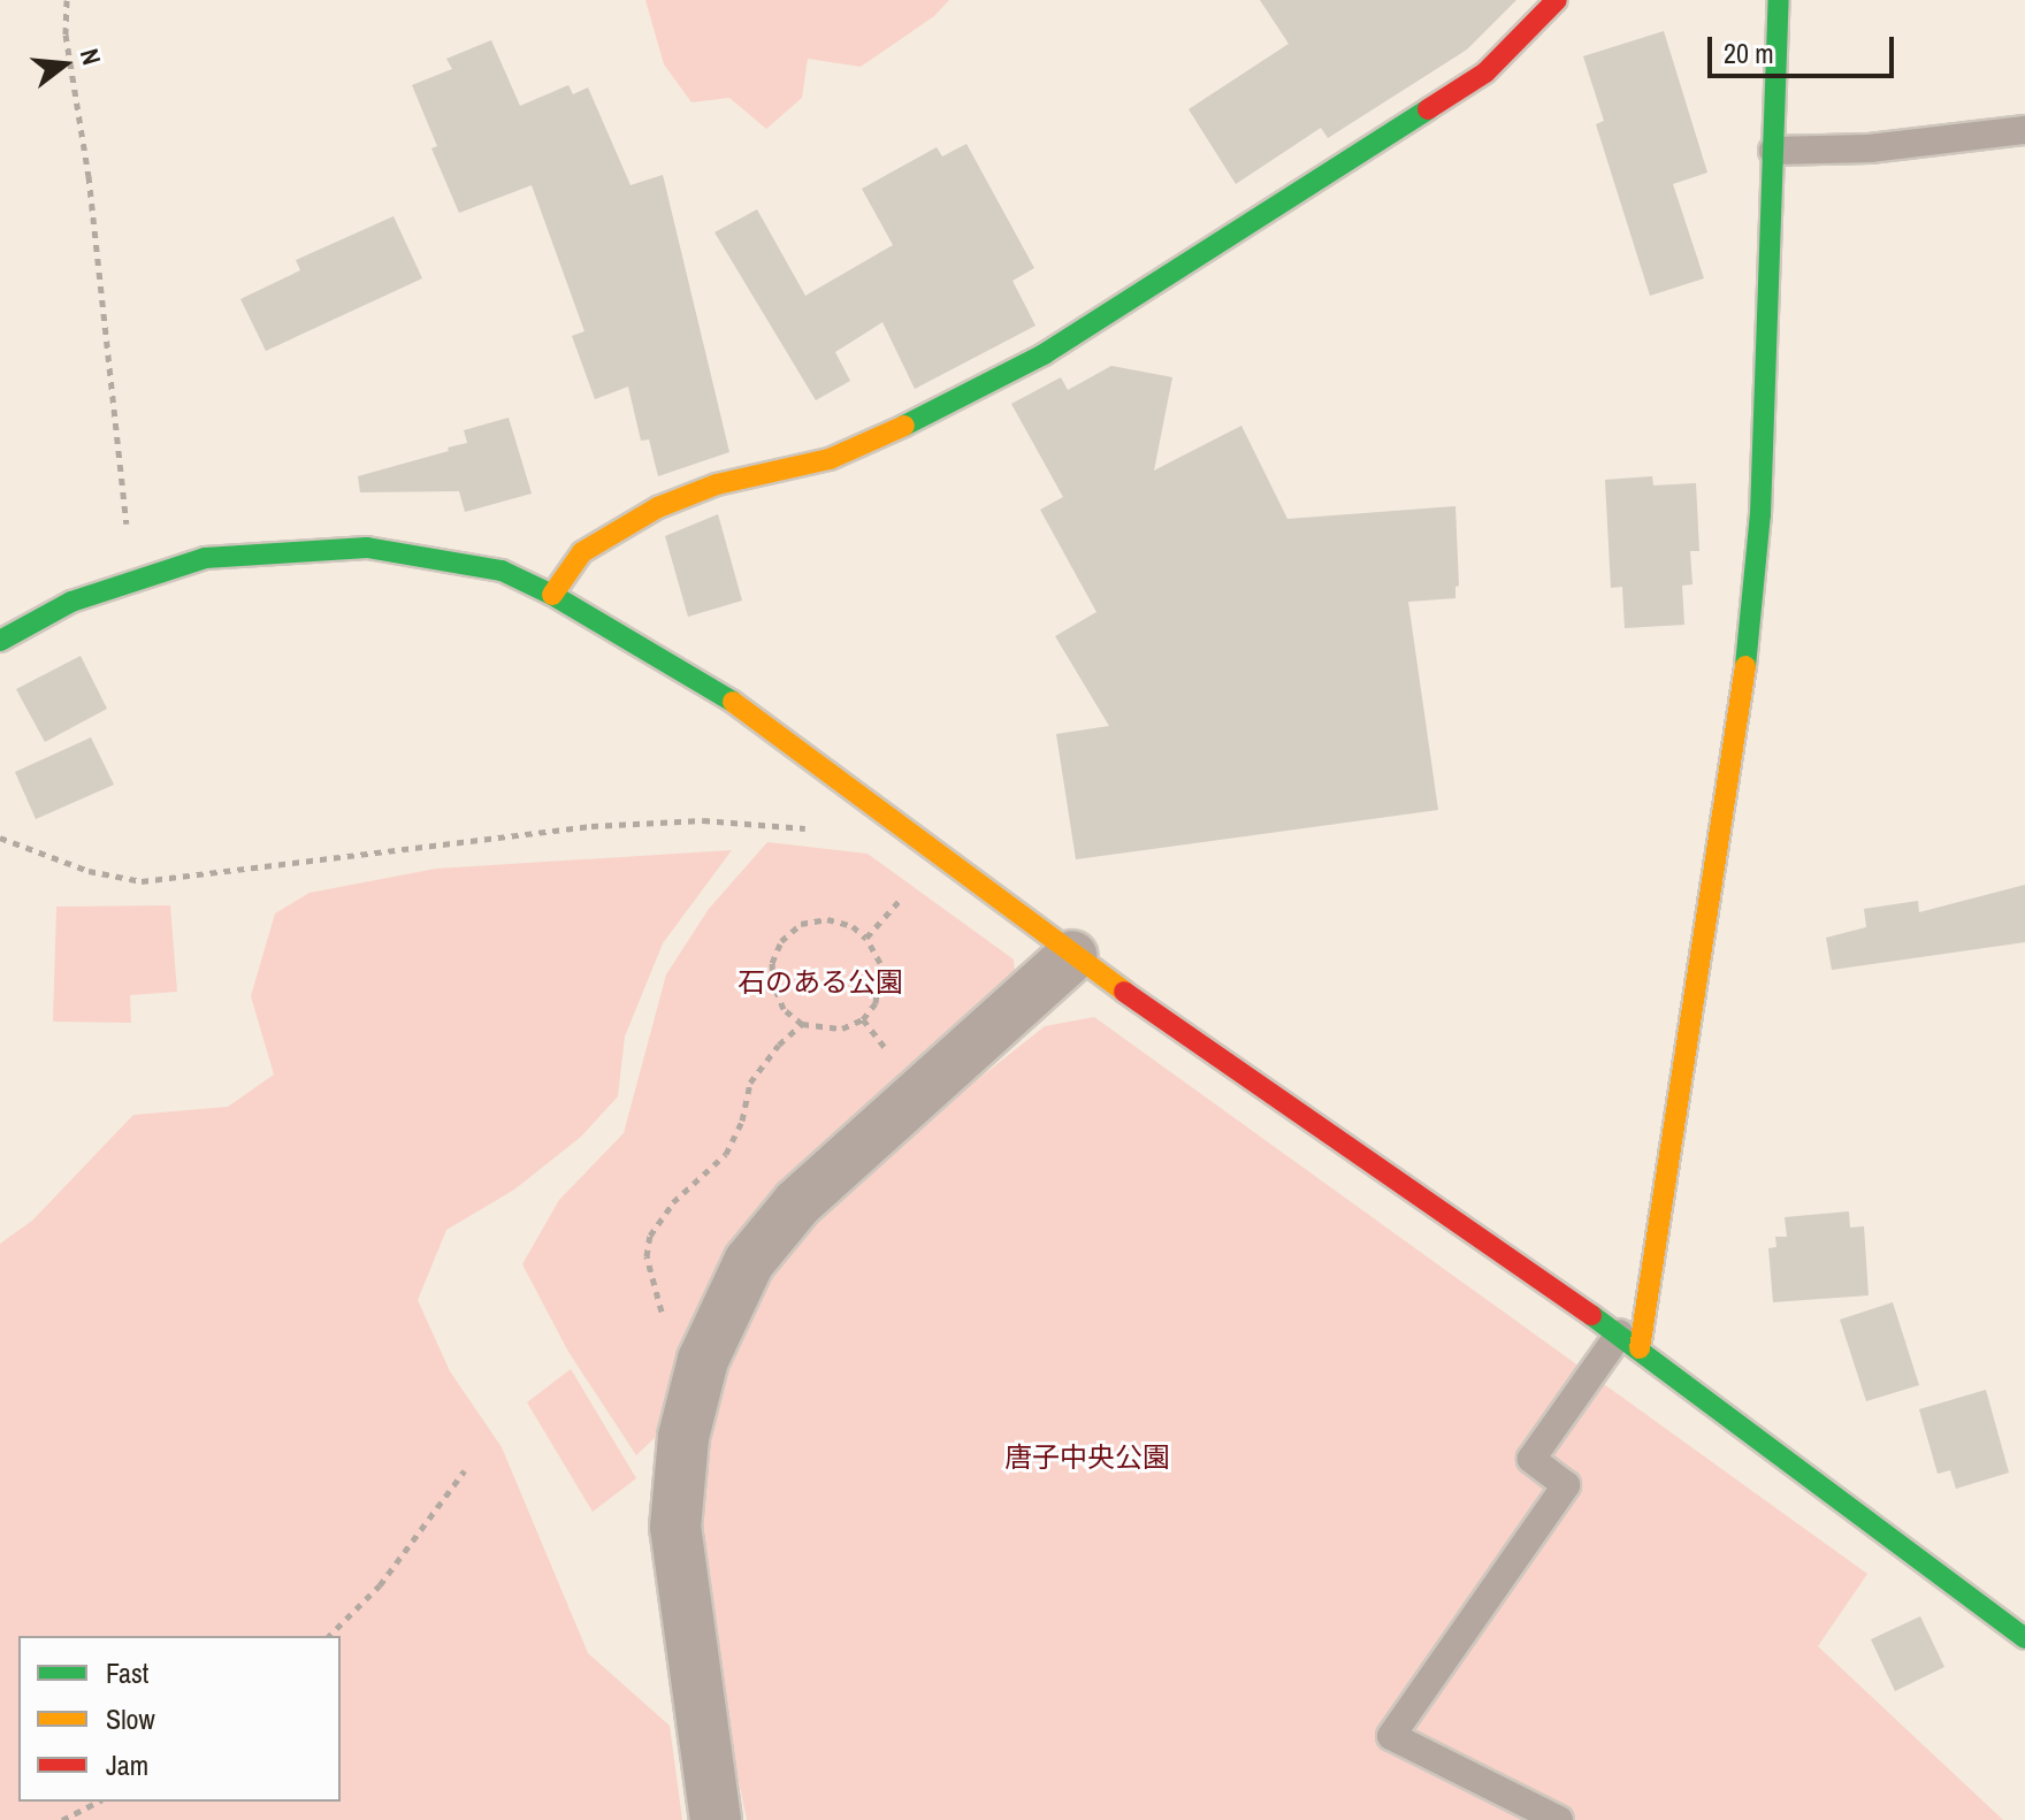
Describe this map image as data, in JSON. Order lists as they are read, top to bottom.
{
  "parks": ["石のある公園", "唐子中央公園"],
  "legend": ["Fast", "Slow", "Jam"],
  "scale_bar": "20 m",
  "north": "right"
}
